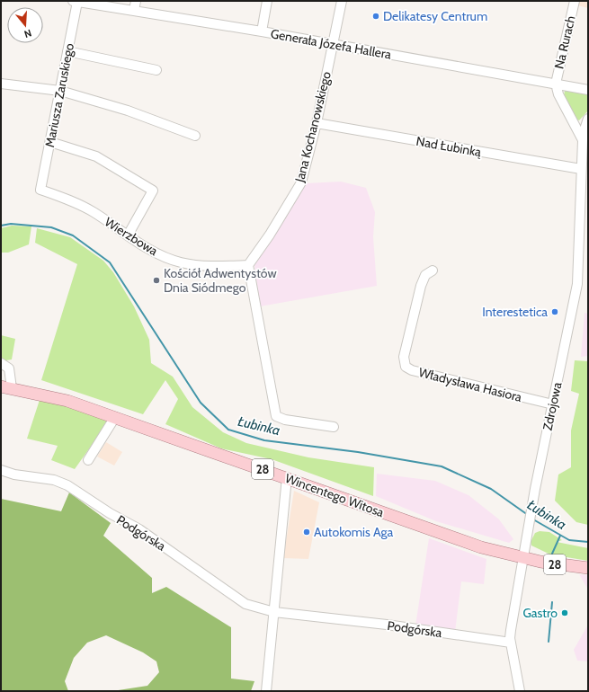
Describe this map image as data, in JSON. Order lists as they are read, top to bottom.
{
  "streets": {
    "main road": ["28", "Wincentego Witosa"],
    "street": [
      "Na Rurach",
      "Generała Józefa Hallera",
      "Mariusza Zaruskiego",
      "Jana Kochanowskiego",
      "Nad Łubinką",
      "Wierzbowa",
      "Władysława Hasiora",
      "Zdrojowa",
      "Podgórska"
    ]
  },
  "crossings": [
    ["Na Rurach", "Generała Józefa Hallera"],
    ["Generała Józefa Hallera", "Mariusza Zaruskiego"],
    ["Generała Józefa Hallera", "Jana Kochanowskiego"],
    ["Mariusza Zaruskiego", "Wierzbowa"],
    ["Jana Kochanowskiego", "Nad Łubinką"],
    ["Jana Kochanowskiego", "Wierzbowa"],
    ["Nad Łubinką", "Zdrojowa"],
    ["Władysława Hasiora", "Zdrojowa"],
    ["Zdrojowa", "Wincentego Witosa"],
    ["Zdrojowa", "Podgórska"]
  ],
  "water": ["Łubinka"],
  "places": [
    "Delikatesy Centrum",
    "Kościół Adwentystów Dnia Siódmego",
    "Interestetica",
    "Autokomis Aga",
    "Gastro"
  ],
  "north": "bottom"
}
